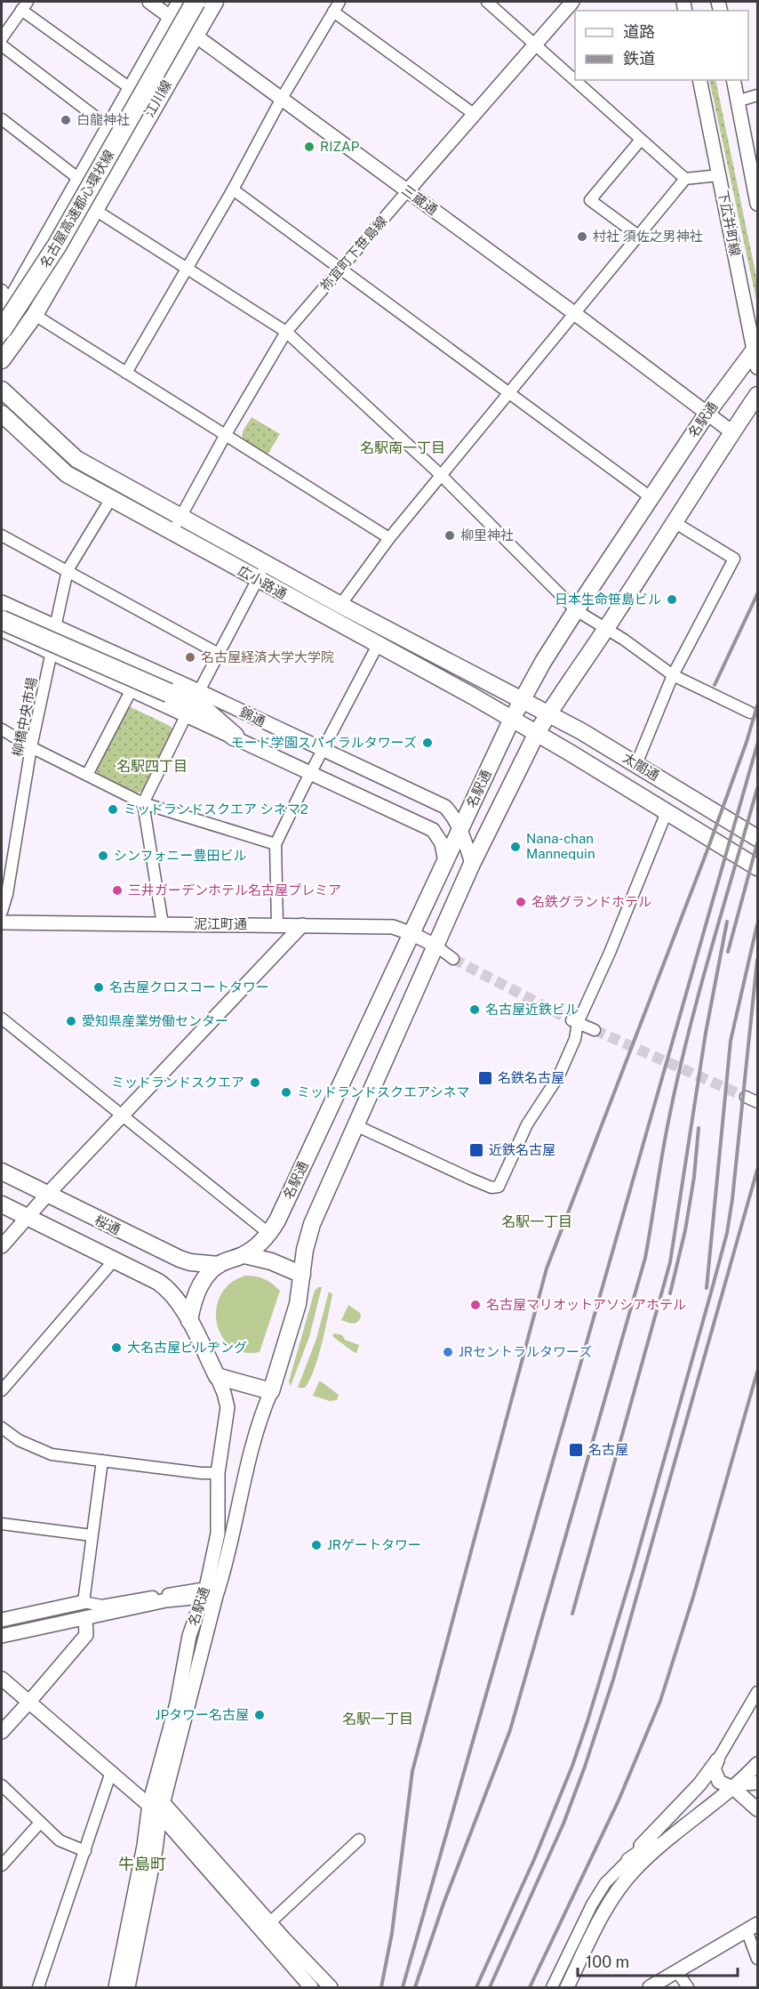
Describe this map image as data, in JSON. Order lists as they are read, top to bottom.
{
  "streets": {
    "highway": ["名古屋高速都心環状線"],
    "main road": [
      "江川線",
      "名駅通",
      "広小路通",
      "太閤通",
      "桜通"
    ],
    "street": [
      "三蔵通",
      "下広井町線",
      "祢宜町下笹島線",
      "柳橋中央市場",
      "錦通",
      "泥江町通"
    ]
  },
  "crossings": [
    ["江川線", "三蔵通"],
    ["江川線", "名古屋高速都心環状線"],
    ["三蔵通", "祢宜町下笹島線"],
    ["三蔵通", "名駅通"],
    ["下広井町線", "名駅通"],
    ["祢宜町下笹島線", "広小路通"],
    ["名駅通", "広小路通"],
    ["名駅通", "錦通"],
    ["名駅通", "太閤通"],
    ["名駅通", "泥江町通"],
    ["名駅通", "桜通"],
    ["広小路通", "柳橋中央市場"],
    ["広小路通", "太閤通"],
    ["柳橋中央市場", "錦通"]
  ],
  "districts": [
    "名駅南一丁目",
    "名駅四丁目",
    "名駅一丁目",
    "名駅一丁目",
    "牛島町"
  ],
  "places": {
    "other": [
      "白龍神社",
      "RIZAP",
      "村社 須佐之男神社",
      "柳里神社",
      "日本生命笹島ビル",
      "名古屋経済大学大学院",
      "モード学園スパイラルタワーズ",
      "ミッドランドスクエア シネマ2",
      "Nana-chan Mannequin",
      "シンフォニー豊田ビル",
      "三井ガーデンホテル名古屋プレミア",
      "名鉄グランドホテル",
      "名古屋クロスコートタワー",
      "名古屋近鉄ビル",
      "愛知県産業労働センター",
      "ミッドランドスクエア",
      "ミッドランドスクエアシネマ",
      "名古屋マリオットアソシアホテル",
      "大名古屋ビルヂング",
      "JRセントラルタワーズ",
      "JRゲートタワー",
      "JPタワー名古屋"
    ],
    "transit": ["名鉄名古屋", "近鉄名古屋", "名古屋"]
  },
  "legend": ["道路", "鉄道"],
  "scale_bar": "100 m"
}
